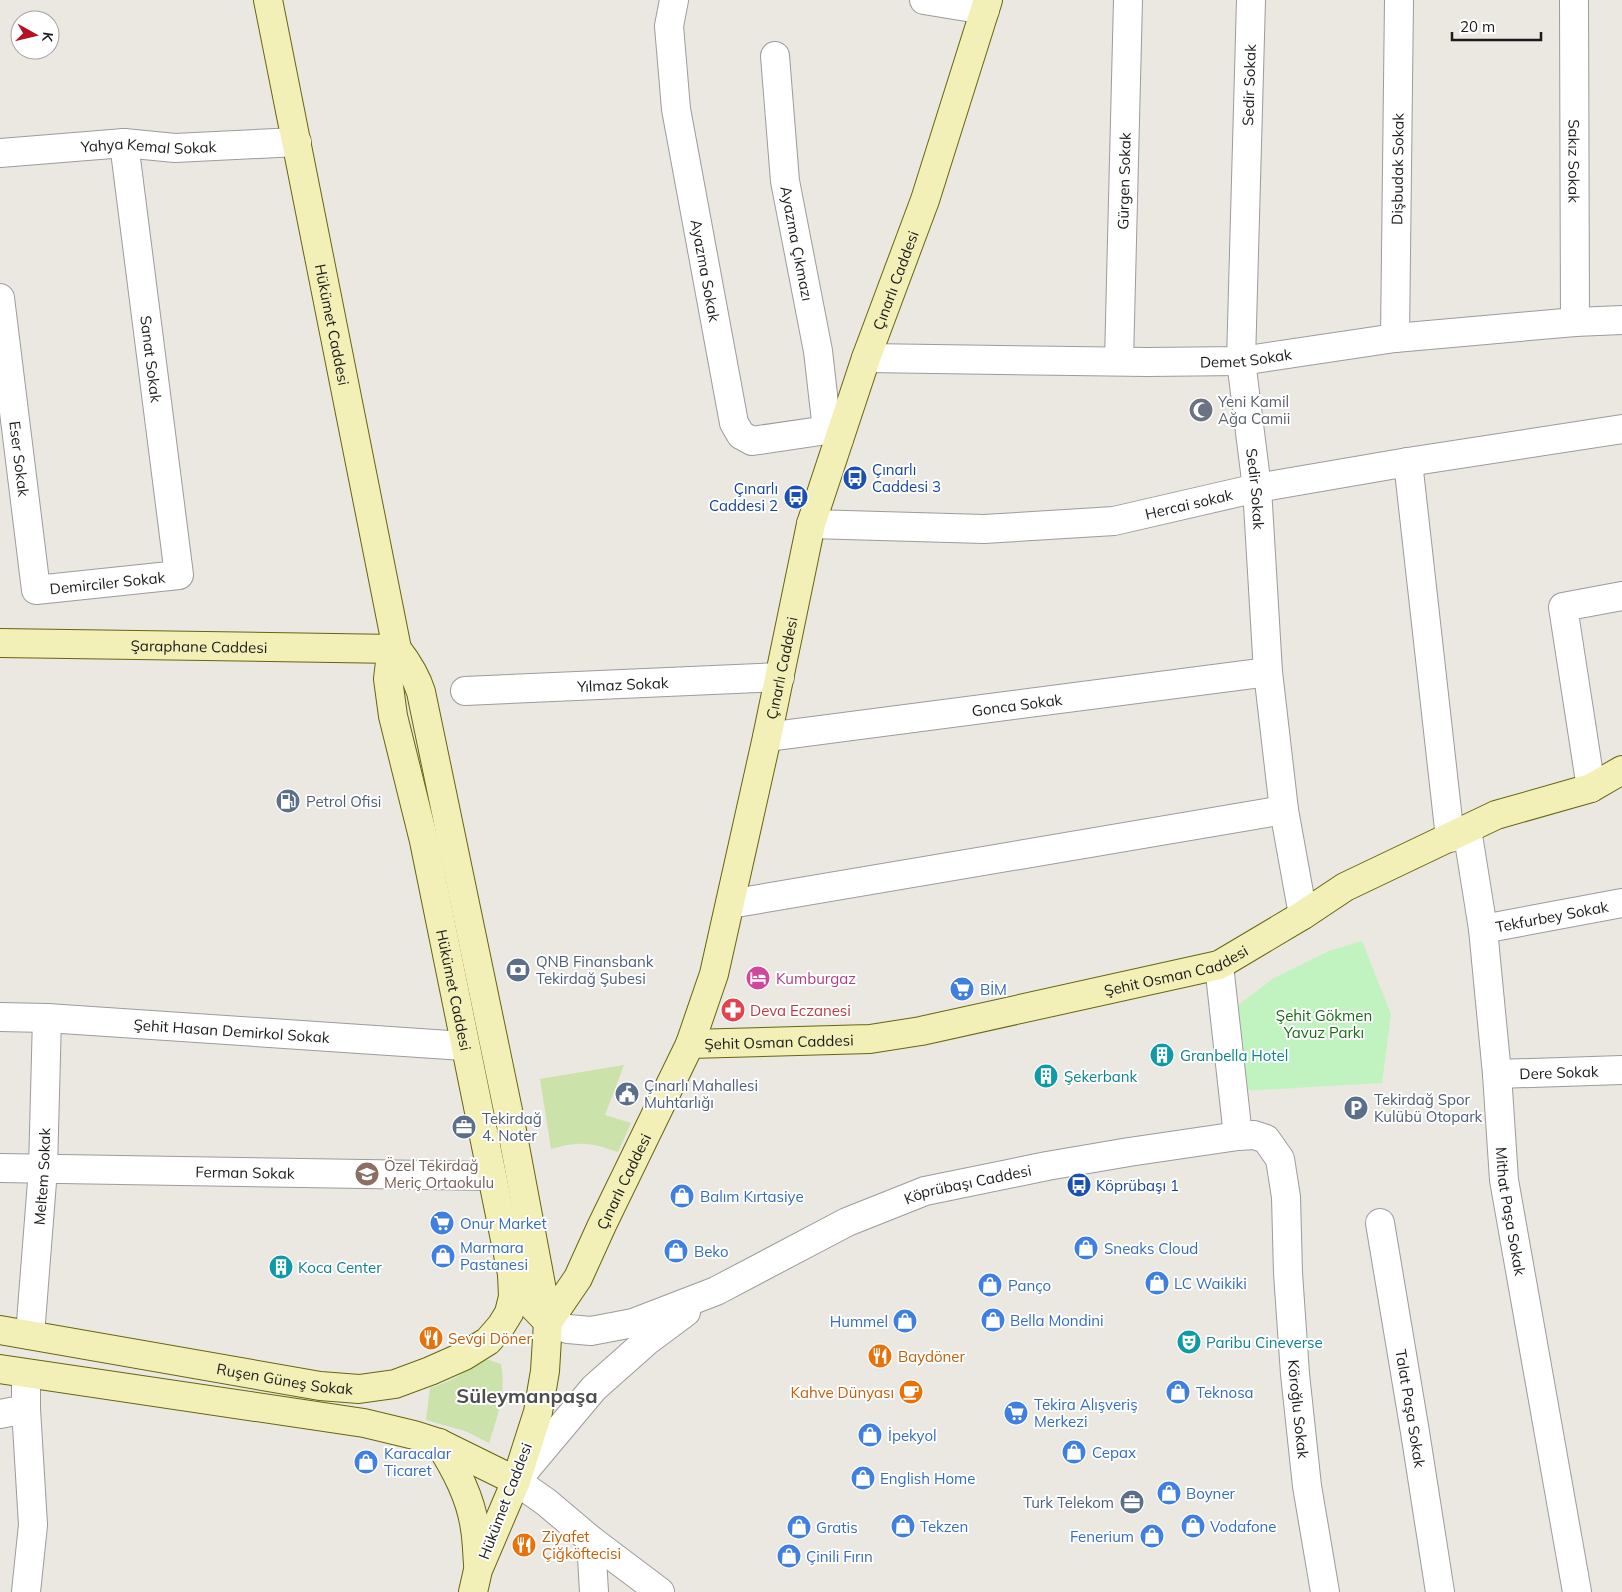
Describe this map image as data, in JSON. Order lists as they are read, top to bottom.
{
  "streets": {
    "street": [
      "Sedir Sokak",
      "Yahya Kemal Sokak",
      "Sakız Sokak",
      "Dişbudak Sokak",
      "Gürgen Sokak",
      "Ayazma Çıkmazı",
      "Ayazma Sokak",
      "Çınarlı Caddesi",
      "Hükümet Caddesi",
      "Demet Sokak",
      "Sanat Sokak",
      "Eser Sokak",
      "Hercai sokak",
      "Demirciler Sokak",
      "Şaraphane Caddesi",
      "Yılmaz Sokak",
      "Gonca Sokak",
      "Tekfurbey Sokak",
      "Şehit Osman Caddesi",
      "Şehit Hasan Demirkol Sokak",
      "Dere Sokak",
      "Ferman Sokak",
      "Meltem Sokak",
      "Köprübaşı Caddesi",
      "Mithat Paşa Sokak",
      "Ruşen Güneş Sokak",
      "Talat Paşa Sokak",
      "Köroğlu Sokak"
    ]
  },
  "crossings": [
    ["Sedir Sokak", "Demet Sokak"],
    ["Sedir Sokak", "Hercai sokak"],
    ["Sedir Sokak", "Gonca Sokak"],
    ["Sedir Sokak", "Şehit Osman Caddesi"],
    ["Yahya Kemal Sokak", "Hükümet Caddesi"],
    ["Yahya Kemal Sokak", "Sanat Sokak"],
    ["Sakız Sokak", "Demet Sokak"],
    ["Dişbudak Sokak", "Demet Sokak"],
    ["Gürgen Sokak", "Demet Sokak"],
    ["Ayazma Çıkmazı", "Ayazma Sokak"],
    ["Ayazma Çıkmazı", "Çınarlı Caddesi"],
    ["Ayazma Sokak", "Çınarlı Caddesi"],
    ["Çınarlı Caddesi", "Hükümet Caddesi"],
    ["Çınarlı Caddesi", "Demet Sokak"],
    ["Çınarlı Caddesi", "Hercai sokak"],
    ["Çınarlı Caddesi", "Yılmaz Sokak"],
    ["Çınarlı Caddesi", "Gonca Sokak"],
    ["Çınarlı Caddesi", "Şehit Osman Caddesi"],
    ["Çınarlı Caddesi", "Köprübaşı Caddesi"],
    ["Hükümet Caddesi", "Şaraphane Caddesi"],
    ["Hükümet Caddesi", "Şehit Hasan Demirkol Sokak"],
    ["Hükümet Caddesi", "Ferman Sokak"],
    ["Hükümet Caddesi", "Köprübaşı Caddesi"],
    ["Hükümet Caddesi", "Ruşen Güneş Sokak"],
    ["Sanat Sokak", "Demirciler Sokak"],
    ["Eser Sokak", "Demirciler Sokak"],
    ["Hercai sokak", "Mithat Paşa Sokak"],
    ["Tekfurbey Sokak", "Mithat Paşa Sokak"],
    ["Şehit Osman Caddesi", "Mithat Paşa Sokak"],
    ["Şehit Hasan Demirkol Sokak", "Meltem Sokak"],
    ["Dere Sokak", "Mithat Paşa Sokak"],
    ["Ferman Sokak", "Meltem Sokak"],
    ["Meltem Sokak", "Ruşen Güneş Sokak"],
    ["Köprübaşı Caddesi", "Köroğlu Sokak"]
  ],
  "districts": ["Süleymanpaşa"],
  "parks": ["Şehit Gökmen Yavuz Parkı"],
  "places": {
    "mosque": ["Yeni Kamil Ağa Camii"],
    "bus stop": ["Çınarlı Caddesi 3", "Çınarlı Caddesi 2", "Köprübaşı 1"],
    "fuel station": ["Petrol Ofisi"],
    "bank": ["QNB Finansbank Tekirdağ Şubesi"],
    "hotel": ["Kumburgaz"],
    "supermarket": ["BİM", "Onur Market", "Tekira Alışveriş Merkezi"],
    "pharmacy": ["Deva Eczanesi"],
    "building": ["Granbella Hotel", "Şekerbank", "Koca Center"],
    "public building": ["Çınarlı Mahallesi Muhtarlığı"],
    "parking": ["Tekirdağ Spor Kulübü Otopark"],
    "office": ["Tekirdağ 4. Noter", "Turk Telekom"],
    "school or university": ["Özel Tekirdağ Meriç Ortaokulu"],
    "shop": [
      "Balım Kırtasiye",
      "Sneaks Cloud",
      "Beko",
      "Marmara Pastanesi",
      "LC Waikiki",
      "Panço",
      "Bella Mondini",
      "Hummel",
      "Teknosa",
      "İpekyol",
      "Cepax",
      "Karacalar Ticaret",
      "English Home",
      "Boyner",
      "Tekzen",
      "Vodafone",
      "Gratis",
      "Fenerium",
      "Çinili Fırın"
    ],
    "restaurant": ["Sevgi Döner", "Baydöner", "Ziyafet Çiğköftecisi"],
    "theatre": ["Paribu Cineverse"],
    "cafe": ["Kahve Dünyası"]
  },
  "scale_bar": "20 m",
  "north": "right"
}
